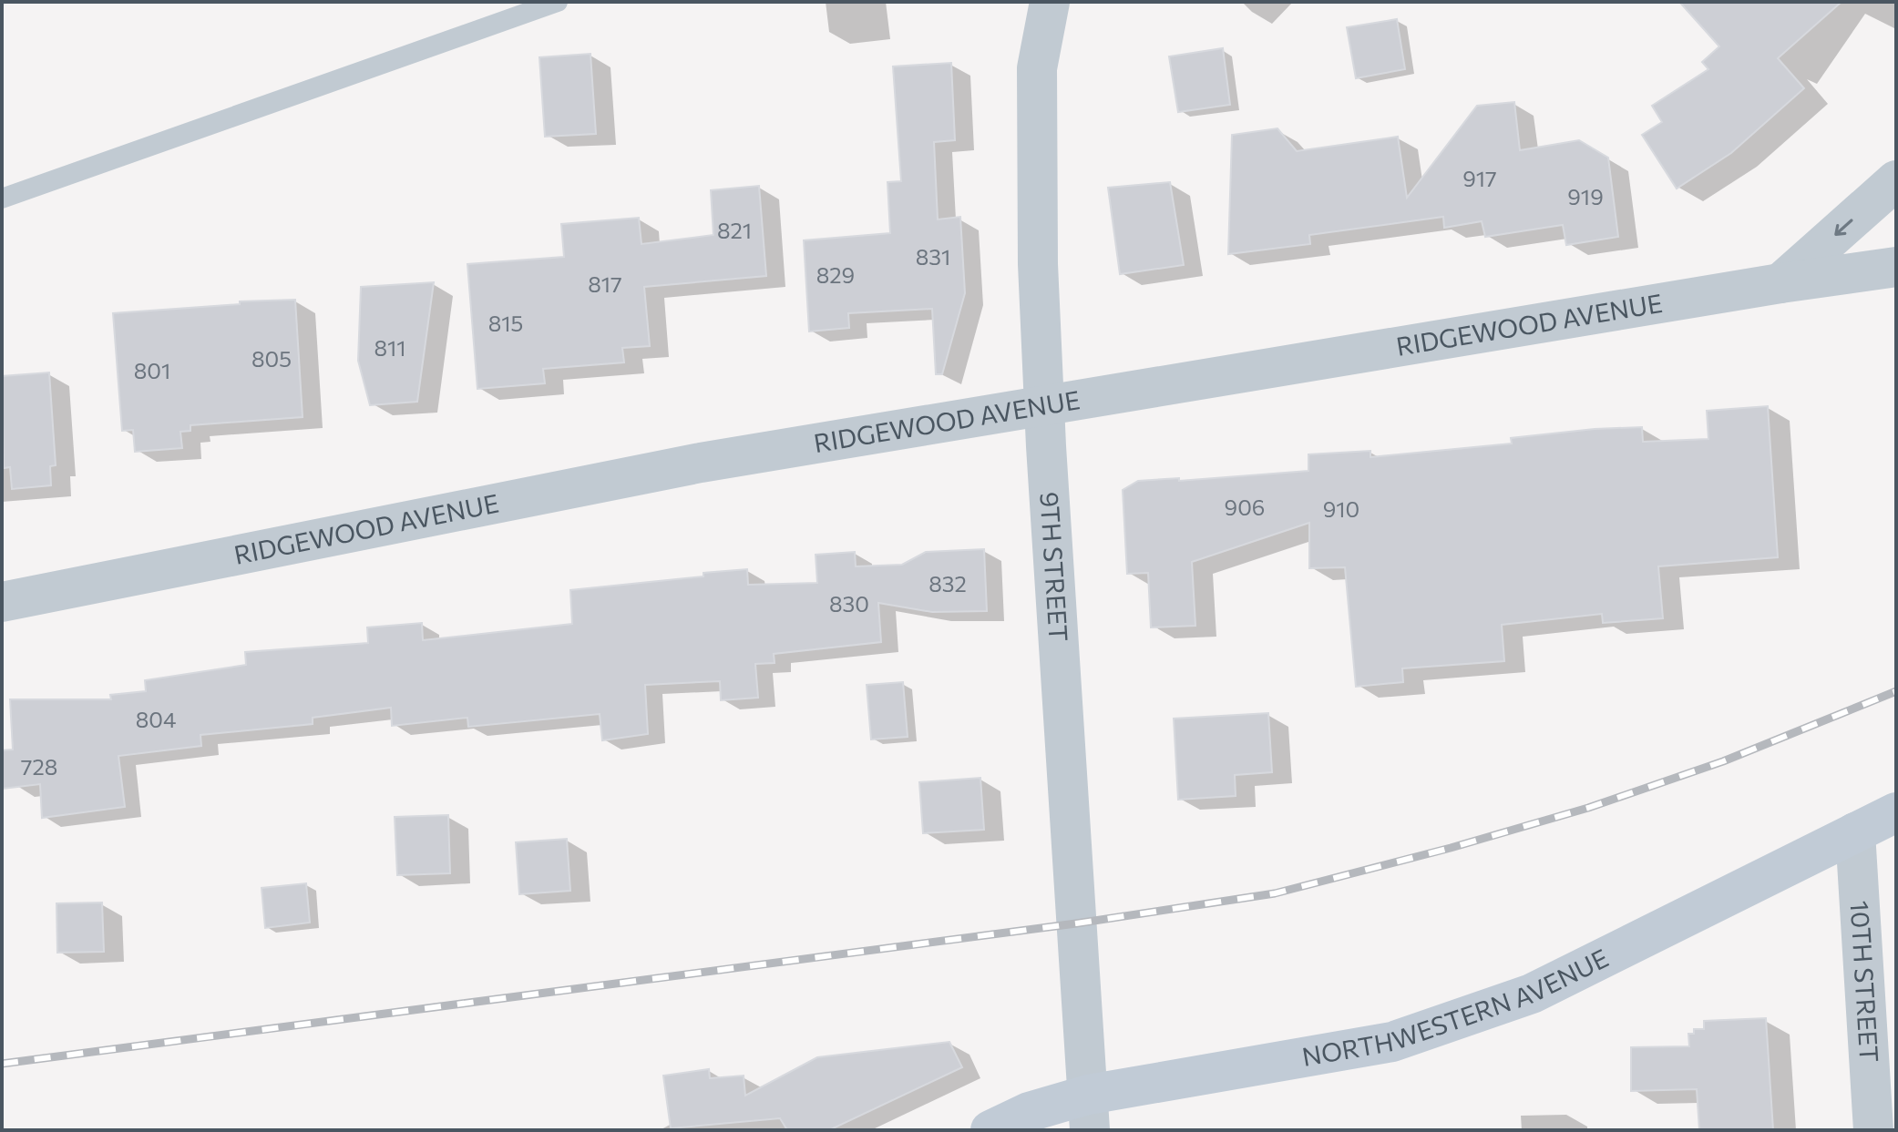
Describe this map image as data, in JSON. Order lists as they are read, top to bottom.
{
  "streets": {
    "street": [
      "RIDGEWOOD AVENUE",
      "9TH STREET",
      "10TH STREET",
      "NORTHWESTERN AVENUE"
    ]
  },
  "crossings": [
    ["RIDGEWOOD AVENUE", "9TH STREET"],
    ["9TH STREET", "NORTHWESTERN AVENUE"],
    ["10TH STREET", "NORTHWESTERN AVENUE"]
  ],
  "house_numbers": [
    "917",
    "919",
    "821",
    "831",
    "829",
    "817",
    "815",
    "811",
    "805",
    "801",
    "906",
    "910",
    "832",
    "830",
    "804",
    "728"
  ]
}
